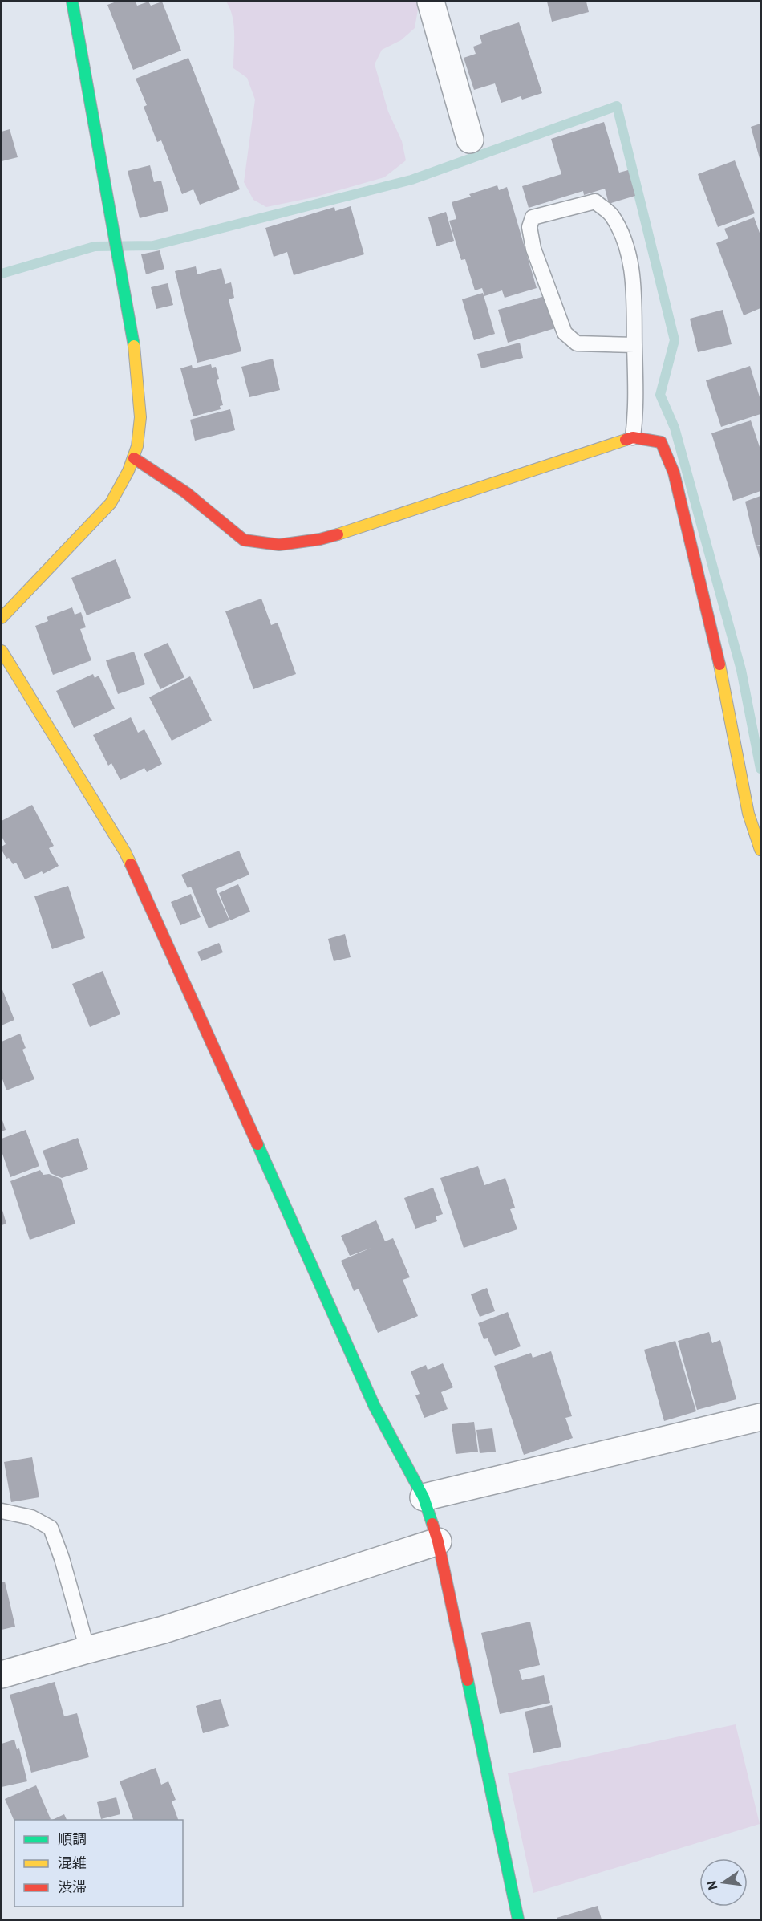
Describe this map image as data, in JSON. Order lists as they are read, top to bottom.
{
  "legend": ["順調", "混雑", "渋滞"],
  "north": "left"
}
